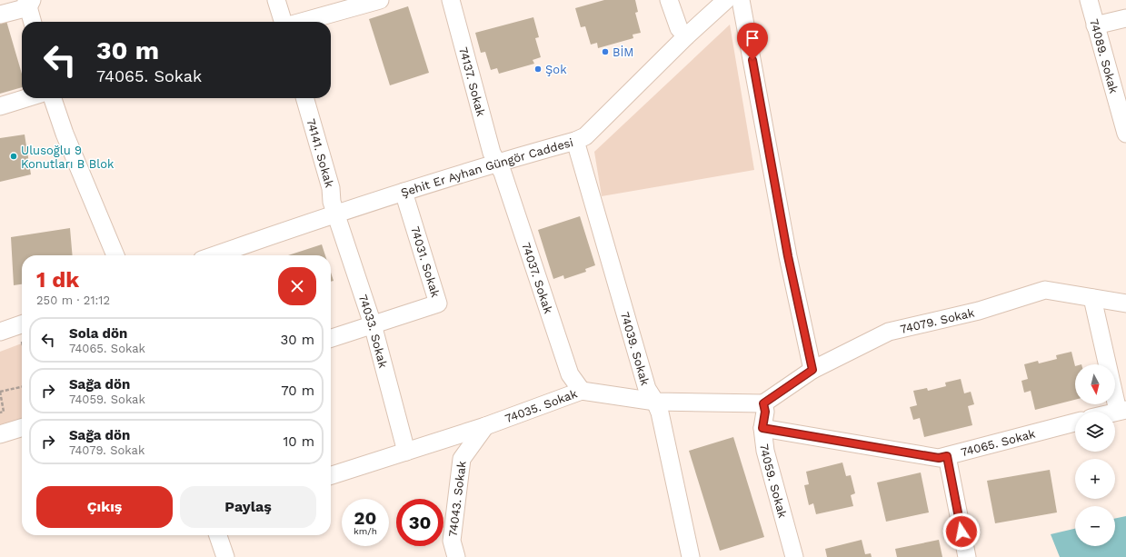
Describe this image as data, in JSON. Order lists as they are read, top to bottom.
{
  "streets": {
    "street": [
      "74089. Sokak",
      "74137. Sokak",
      "74141. Sokak",
      "Şehit Er Ayhan Güngör Caddesi",
      "74031. Sokak",
      "74037. Sokak",
      "74079. Sokak",
      "74033. Sokak",
      "74039. Sokak",
      "74035. Sokak",
      "74065. Sokak",
      "74059. Sokak",
      "74043. Sokak"
    ]
  },
  "crossings": [
    ["74137. Sokak", "Şehit Er Ayhan Güngör Caddesi"],
    ["74137. Sokak", "74037. Sokak"],
    ["74141. Sokak", "Şehit Er Ayhan Güngör Caddesi"],
    ["74141. Sokak", "74033. Sokak"],
    ["Şehit Er Ayhan Güngör Caddesi", "74031. Sokak"],
    ["Şehit Er Ayhan Güngör Caddesi", "74037. Sokak"],
    ["Şehit Er Ayhan Güngör Caddesi", "74033. Sokak"],
    ["Şehit Er Ayhan Güngör Caddesi", "74039. Sokak"],
    ["74031. Sokak", "74033. Sokak"],
    ["74037. Sokak", "74035. Sokak"],
    ["74079. Sokak", "74035. Sokak"],
    ["74079. Sokak", "74059. Sokak"],
    ["74033. Sokak", "74035. Sokak"],
    ["74039. Sokak", "74035. Sokak"],
    ["74035. Sokak", "74059. Sokak"],
    ["74035. Sokak", "74043. Sokak"],
    ["74065. Sokak", "74059. Sokak"]
  ],
  "places": ["BİM", "Şok", "Ulusoğlu 9 Konutları B Blok"],
  "north": "bottom",
  "page": {
    "turn": ["30 m", "74065. Sokak"],
    "heading": ["1 dk", "250 m · 21:12"],
    "list": [
      {
        "name": "Sola dön",
        "note": "74065. Sokak",
        "value": "30 m"
      },
      {
        "name": "Sağa dön",
        "note": "74059. Sokak",
        "value": "70 m"
      },
      {
        "name": "Sağa dön",
        "note": "74079. Sokak",
        "value": "10 m"
      }
    ],
    "map_buttons": ["+", "−"],
    "buttons": ["Çıkış", "Paylaş"],
    "speed": "20 km/h",
    "limit": "30"
  }
}
